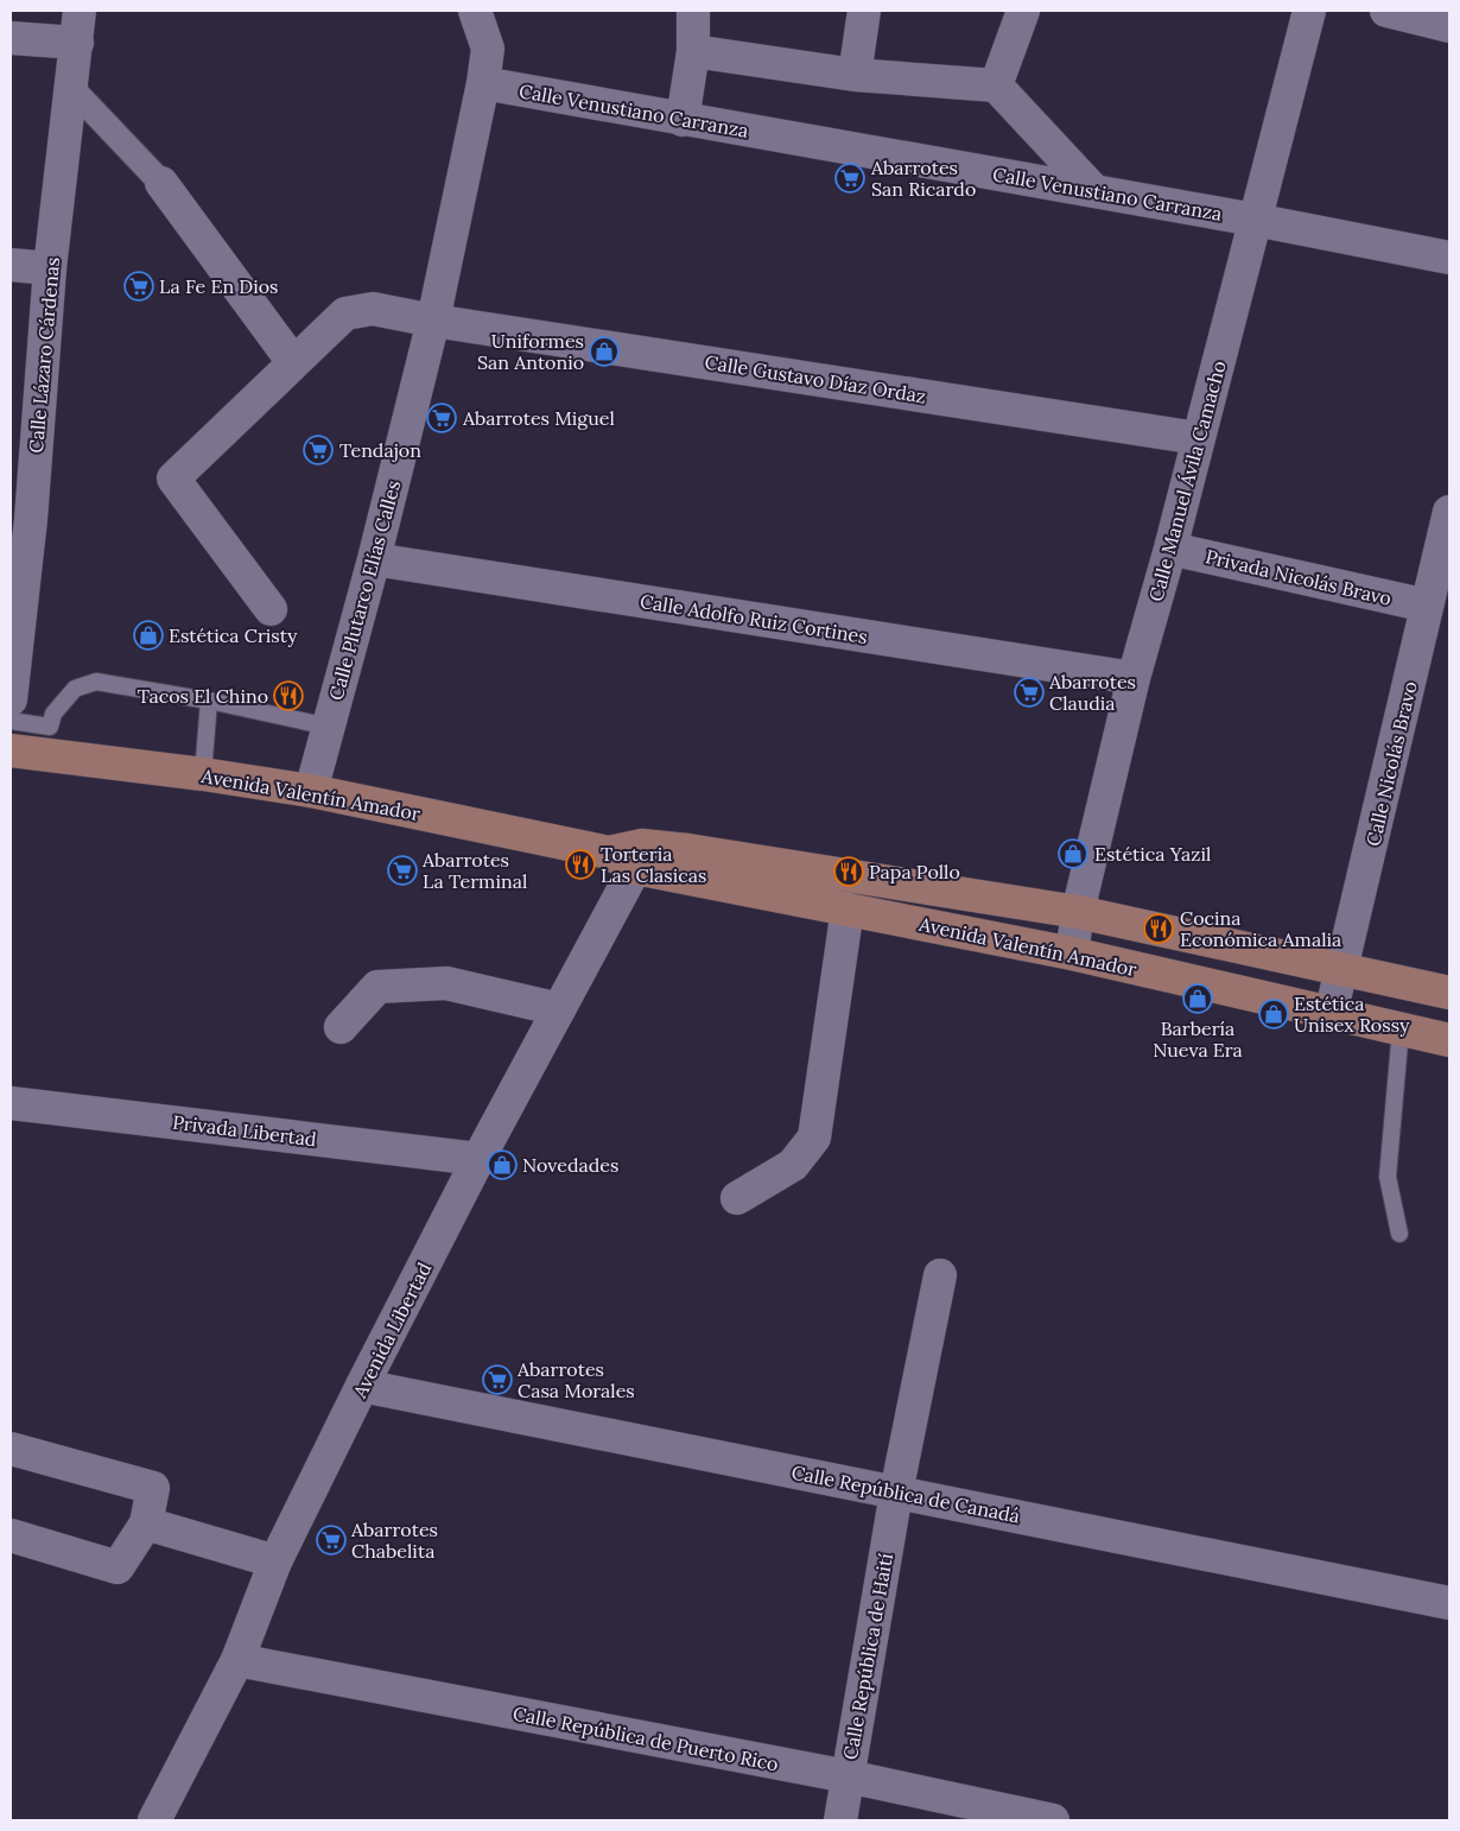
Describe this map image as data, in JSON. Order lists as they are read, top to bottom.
{
  "streets": {
    "main road": ["Avenida Valentín Amador"],
    "street": [
      "Calle Venustiano Carranza",
      "Calle Lázaro Cárdenas",
      "Calle Gustavo Díaz Ordaz",
      "Calle Manuel Ávila Camacho",
      "Privada Nicolás Bravo",
      "Calle Plutarco Elías Calles",
      "Calle Adolfo Ruiz Cortines",
      "Calle Nicolás Bravo",
      "Privada Libertad",
      "Avenida Libertad",
      "Calle República de Canadá",
      "Calle República de Haití",
      "Calle República de Puerto Rico"
    ]
  },
  "crossings": [
    ["Calle Venustiano Carranza", "Calle Manuel Ávila Camacho"],
    ["Calle Venustiano Carranza", "Calle Plutarco Elías Calles"],
    ["Calle Gustavo Díaz Ordaz", "Calle Manuel Ávila Camacho"],
    ["Calle Gustavo Díaz Ordaz", "Calle Plutarco Elías Calles"],
    ["Calle Manuel Ávila Camacho", "Privada Nicolás Bravo"],
    ["Calle Manuel Ávila Camacho", "Calle Adolfo Ruiz Cortines"],
    ["Calle Manuel Ávila Camacho", "Avenida Valentín Amador"],
    ["Privada Nicolás Bravo", "Calle Nicolás Bravo"],
    ["Calle Plutarco Elías Calles", "Calle Adolfo Ruiz Cortines"],
    ["Calle Plutarco Elías Calles", "Avenida Valentín Amador"],
    ["Calle Nicolás Bravo", "Avenida Valentín Amador"],
    ["Avenida Valentín Amador", "Avenida Libertad"],
    ["Privada Libertad", "Avenida Libertad"],
    ["Avenida Libertad", "Calle República de Canadá"],
    ["Avenida Libertad", "Calle República de Puerto Rico"],
    ["Calle República de Canadá", "Calle República de Haití"],
    ["Calle República de Haití", "Calle República de Puerto Rico"]
  ],
  "places": {
    "supermarket": [
      "Abarrotes San Ricardo",
      "La Fe En Dios",
      "Abarrotes Miguel",
      "Tendajon",
      "Abarrotes Claudia",
      "Abarrotes La Terminal",
      "Abarrotes Casa Morales",
      "Abarrotes Chabelita"
    ],
    "shop": [
      "Uniformes San Antonio",
      "Estética Cristy",
      "Estética Yazil",
      "Barbería Nueva Era",
      "Estética Unisex Rossy",
      "Novedades"
    ],
    "restaurant": [
      "Tacos El Chino",
      "Torteria Las Clasicas",
      "Papa Pollo",
      "Cocina Económica Amalia"
    ]
  }
}
